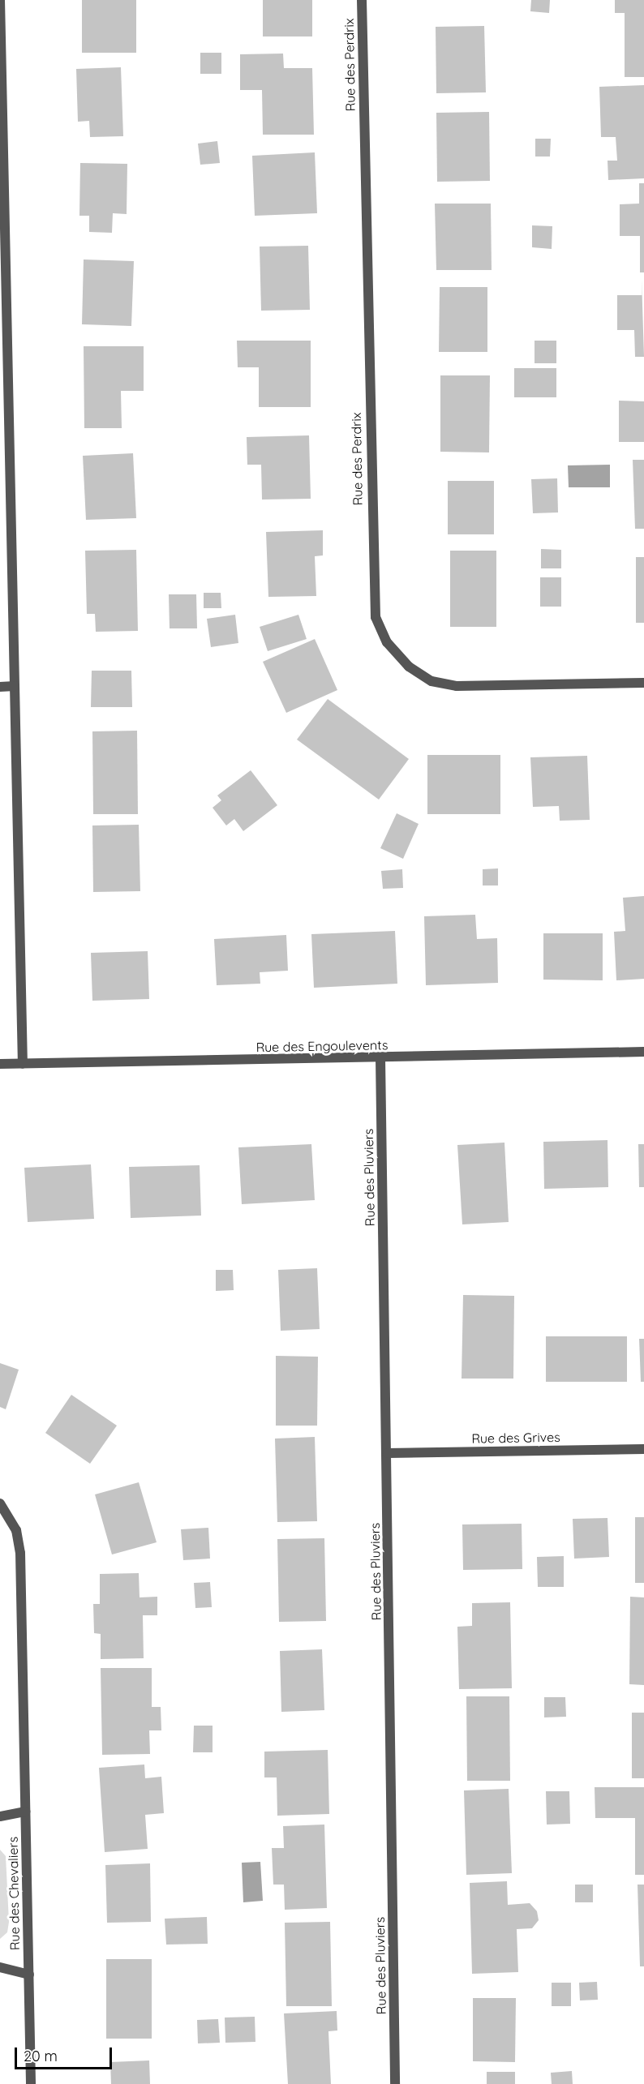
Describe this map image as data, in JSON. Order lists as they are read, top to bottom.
{
  "streets": {
    "street": [
      "Rue des Perdrix",
      "Rue des Engoulevents",
      "Rue des Pluviers",
      "Rue des Grives",
      "Rue des Chevaliers"
    ]
  },
  "crossings": [
    ["Rue des Engoulevents", "Rue des Pluviers"],
    ["Rue des Pluviers", "Rue des Grives"]
  ],
  "scale_bar": "20 m"
}
